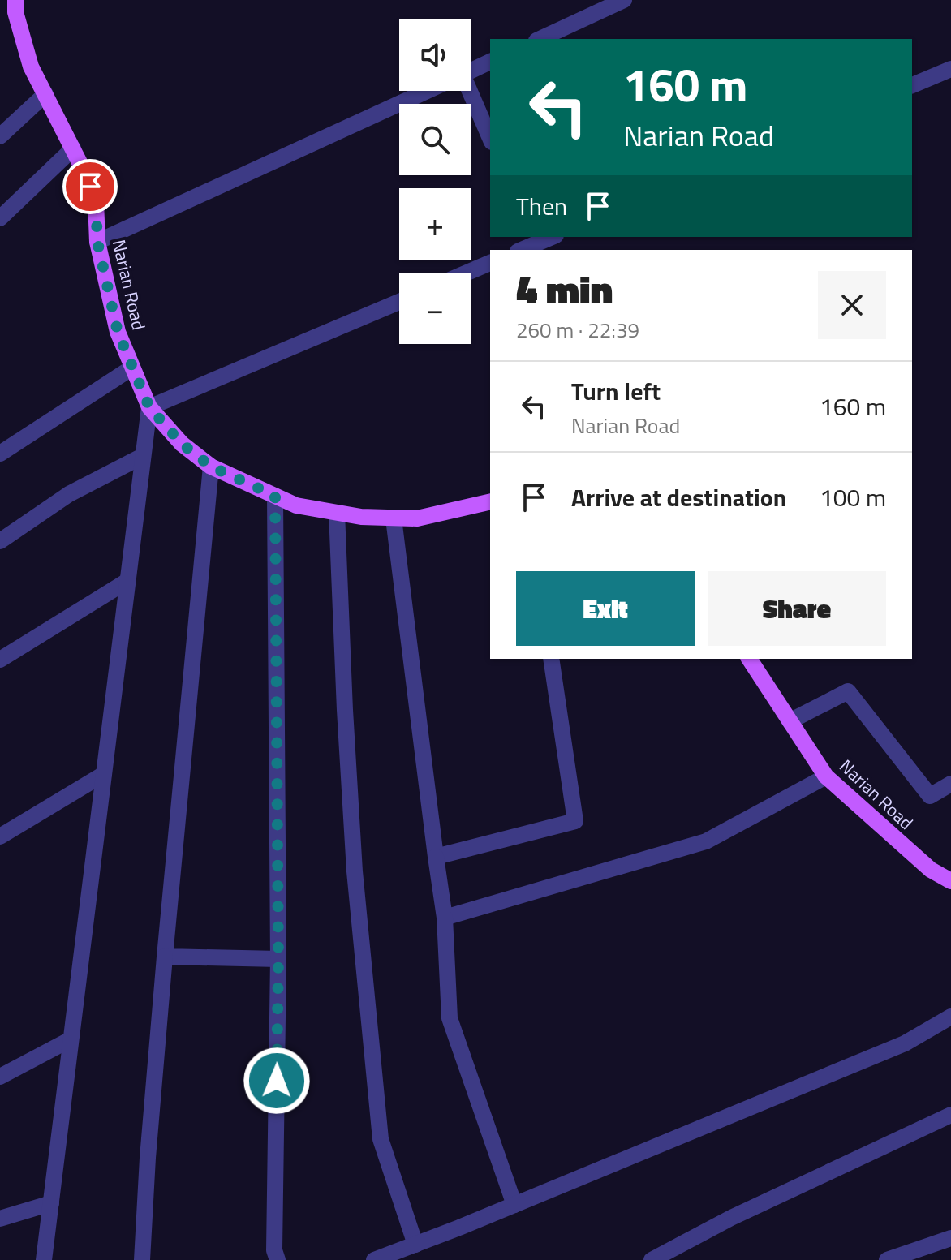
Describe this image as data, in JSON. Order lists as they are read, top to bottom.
{
  "streets": {
    "main road": ["Narian Road"]
  },
  "page": {
    "map_buttons": ["+", "−"],
    "turn": ["160 m", "Narian Road"],
    "then": "Then",
    "heading": ["4 min", "260 m · 22:39"],
    "list": [
      {
        "name": "Turn left",
        "note": "Narian Road",
        "value": "160 m"
      },
      {
        "name": "Arrive at destination",
        "value": "100 m"
      }
    ],
    "buttons": ["Exit", "Share"]
  }
}
